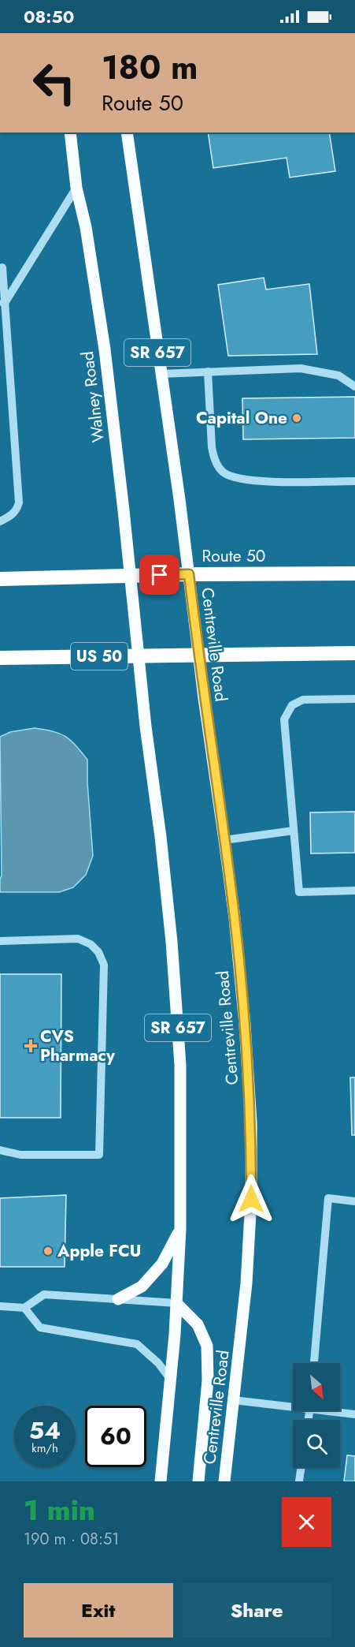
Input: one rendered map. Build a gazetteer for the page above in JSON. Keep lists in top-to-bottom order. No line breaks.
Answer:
{"streets":{"highway":["Route 50","US 50"],"main road":["SR 657","Walney Road","Centreville Road"]},"crossings":[["SR 657","Walney Road"],["SR 657","Route 50"],["SR 657","Centreville Road"],["SR 657","US 50"],["Walney Road","Route 50"],["Route 50","Centreville Road"],["Centreville Road","US 50"]],"places":{"other":["Capital One","Apple FCU"],"health":["CVS Pharmacy"]},"north":"bottom right","page":{"status":"08:50","turn":["180 m","Route 50"],"speed":"54 km/h","limit":"60","heading":["1 min","190 m · 08:51"],"buttons":["Exit","Share"]}}
